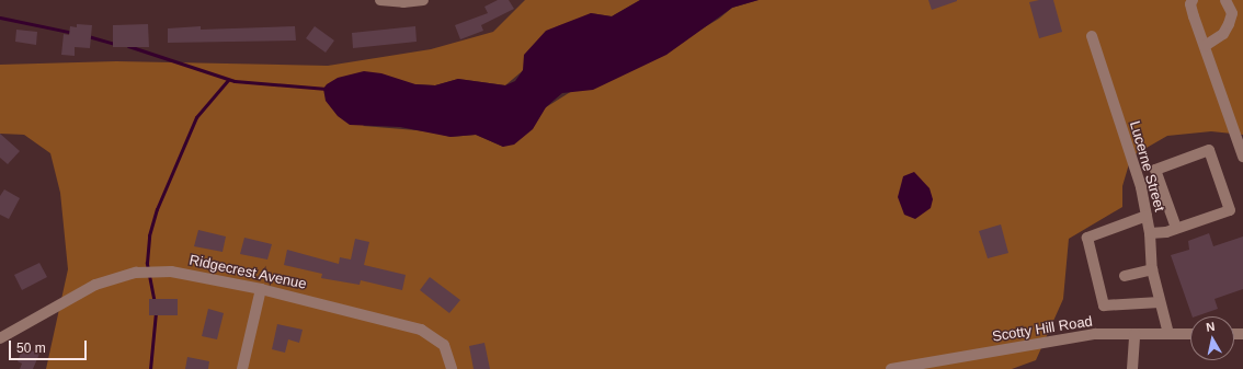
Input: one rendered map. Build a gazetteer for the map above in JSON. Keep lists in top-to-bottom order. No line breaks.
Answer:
{"streets":{"street":["Lucerne Street","Ridgecrest Avenue","Scotty Hill Road"]},"crossings":[["Lucerne Street","Scotty Hill Road"]],"scale_bar":"50 m","north":"top"}
